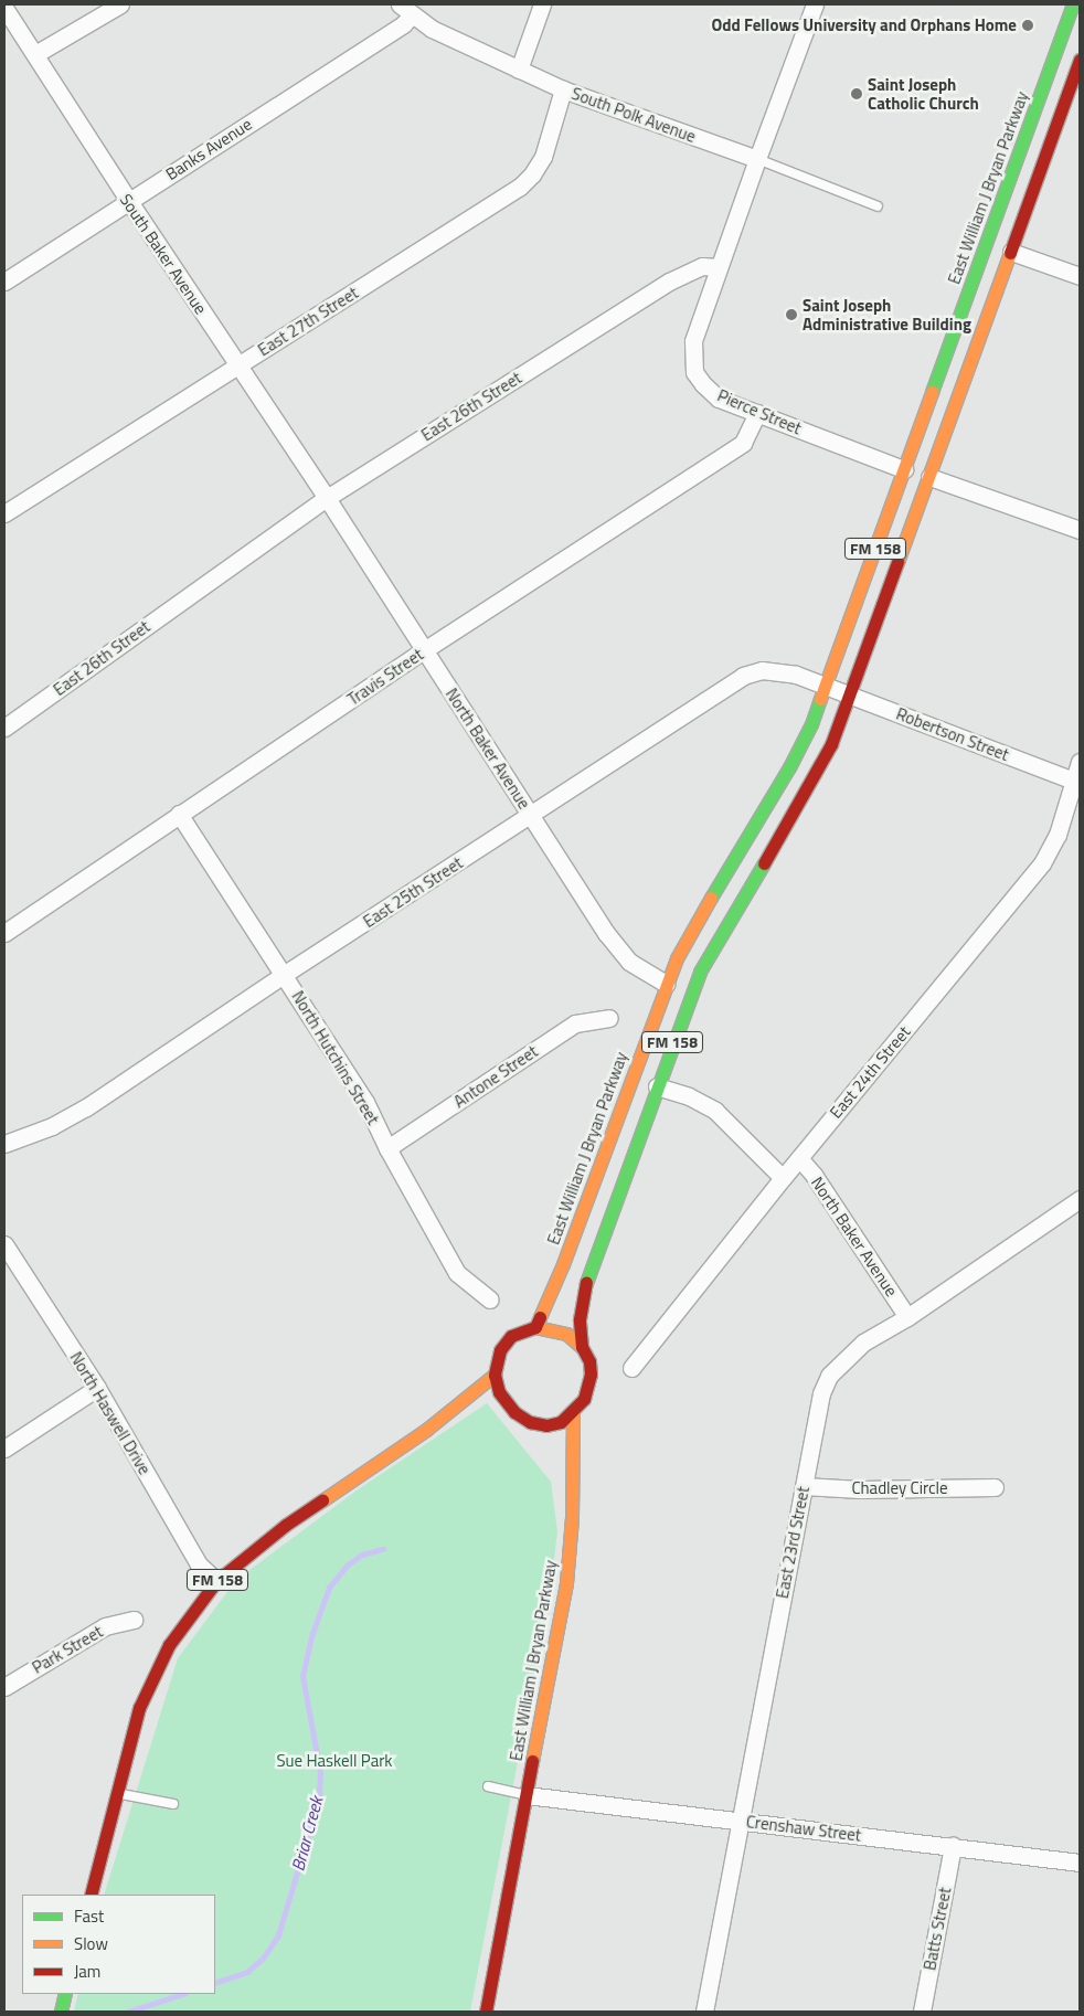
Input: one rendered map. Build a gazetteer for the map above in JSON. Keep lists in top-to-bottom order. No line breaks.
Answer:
{"streets":{"main road":["East William J Bryan Parkway","FM 158"],"street":["South Polk Avenue","Banks Avenue","South Baker Avenue","East 27th Street","East 26th Street","Pierce Street","Travis Street","Robertson Street","North Baker Avenue","East 25th Street","North Hutchins Street","East 24th Street","Antone Street","North Haswell Drive","Chadley Circle","East 23rd Street","Park Street","Crenshaw Street","Batts Street"]},"crossings":[["South Polk Avenue","Banks Avenue"],["South Polk Avenue","East 27th Street"],["Banks Avenue","South Baker Avenue"],["East William J Bryan Parkway","Pierce Street"],["East William J Bryan Parkway","FM 158"],["East William J Bryan Parkway","Robertson Street"],["East William J Bryan Parkway","North Baker Avenue"],["East William J Bryan Parkway","East 25th Street"],["East William J Bryan Parkway","Crenshaw Street"],["South Baker Avenue","East 27th Street"],["South Baker Avenue","East 26th Street"],["South Baker Avenue","North Baker Avenue"],["East 26th Street","Pierce Street"],["East 26th Street","North Baker Avenue"],["Pierce Street","Travis Street"],["FM 158","Robertson Street"],["FM 158","North Haswell Drive"],["Travis Street","North Baker Avenue"],["Travis Street","North Hutchins Street"],["Robertson Street","East 25th Street"],["Robertson Street","East 24th Street"],["North Baker Avenue","East 25th Street"],["North Baker Avenue","East 24th Street"],["North Baker Avenue","East 23rd Street"],["East 25th Street","North Hutchins Street"],["North Hutchins Street","Antone Street"],["Chadley Circle","East 23rd Street"],["East 23rd Street","Crenshaw Street"],["Crenshaw Street","Batts Street"]],"water":["Briar Creek"],"parks":["Sue Haskell Park"],"places":["Odd Fellows University and Orphans Home","Saint Joseph Catholic Church","Saint Joseph Administrative Building"],"legend":["Fast","Slow","Jam"]}
